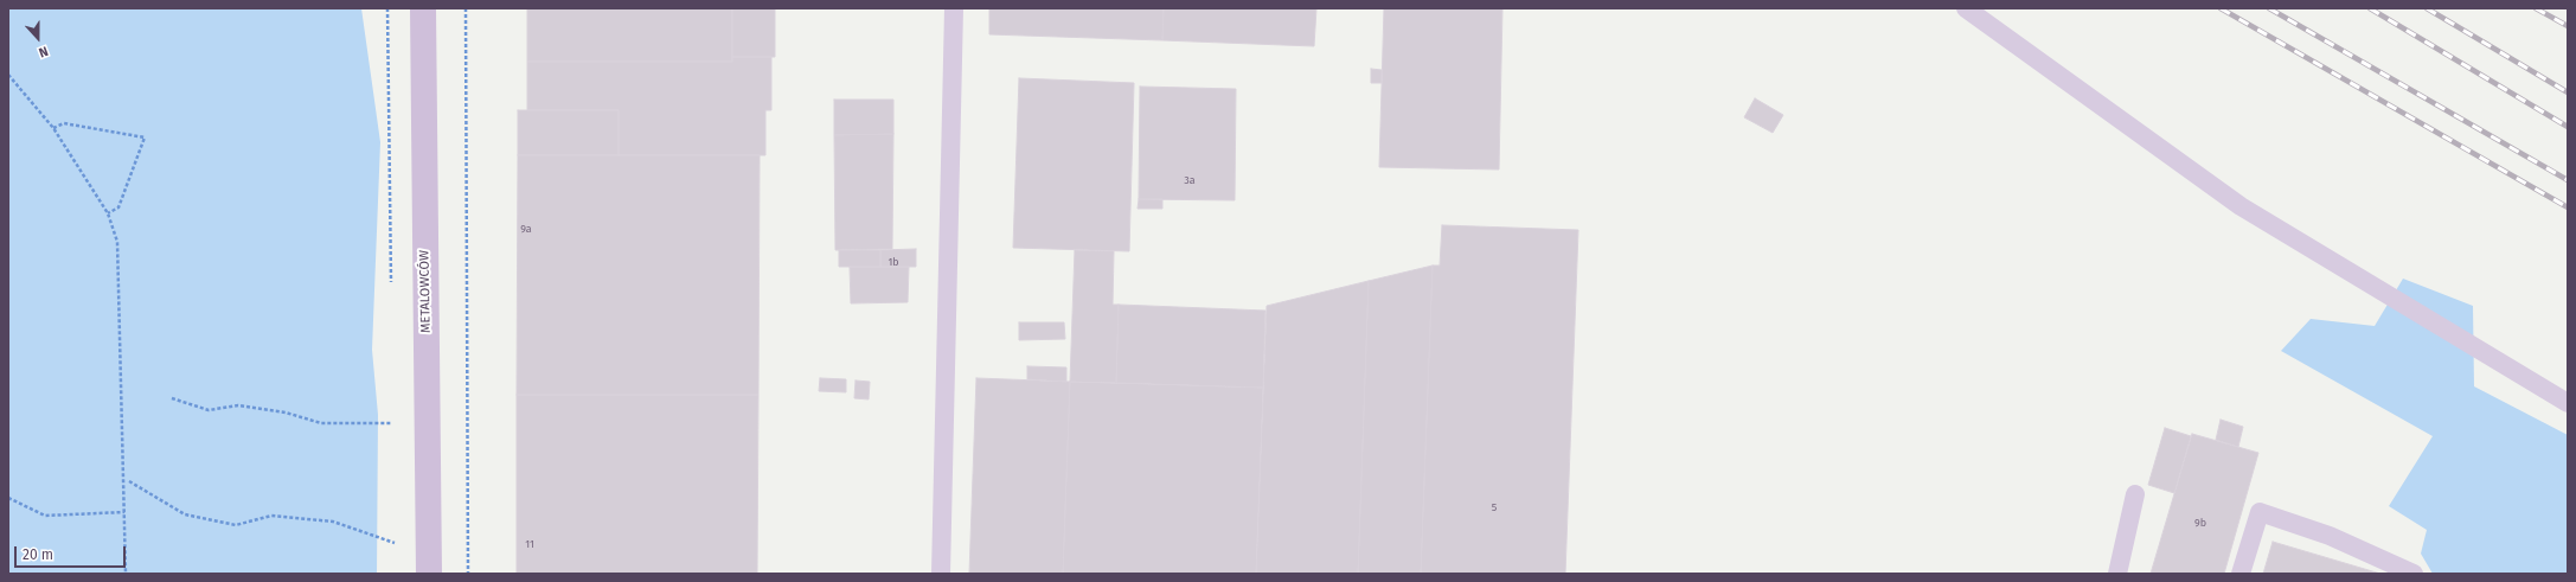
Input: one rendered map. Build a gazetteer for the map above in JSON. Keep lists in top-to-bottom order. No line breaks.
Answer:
{"streets":{"street":["METALOWCÓW"]},"house_numbers":["3a","9a","1b","5","9b","11"],"scale_bar":"20 m","north":"bottom"}
